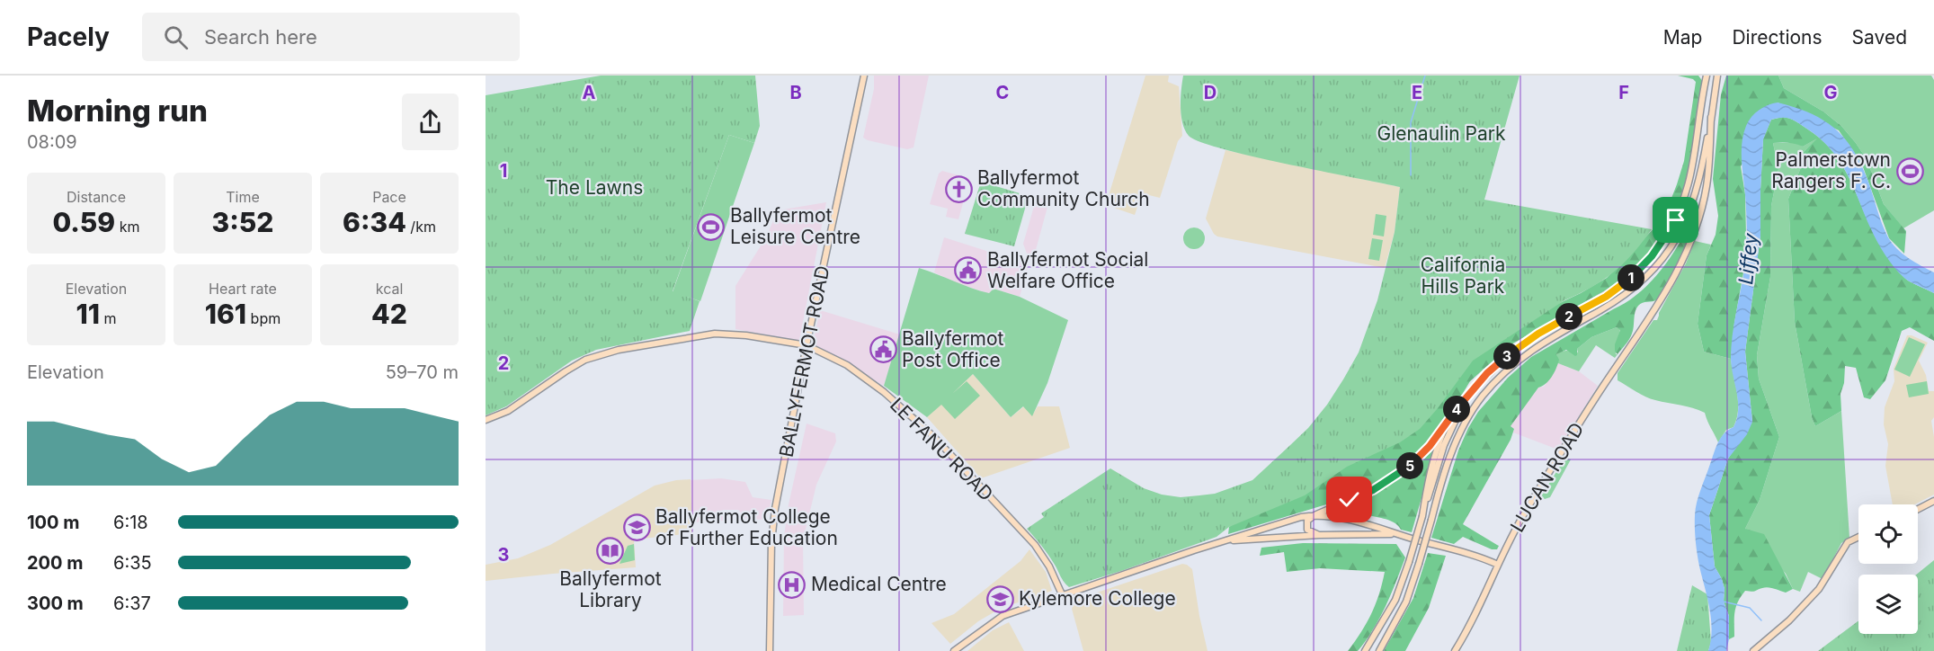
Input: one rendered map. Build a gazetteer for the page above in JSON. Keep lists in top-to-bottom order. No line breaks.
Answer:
{"streets":{"main road":["BALLYFERMOT ROAD","LE FANU ROAD","LUCAN ROAD"]},"crossings":[["BALLYFERMOT ROAD","LE FANU ROAD"]],"water":["Liffey"],"parks":["Glenaulin Park","The Lawns","California Hills Park"],"places":{"sports":["Palmerstown Rangers F. C.","Ballyfermot Leisure Centre"],"church":["Ballyfermot Community Church"],"public building":["Ballyfermot Social Welfare Office","Ballyfermot Post Office"],"school or university":["Ballyfermot College of Further Education","Kylemore College"],"library":["Ballyfermot Library"],"hospital":["Medical Centre"]},"page":{"header":"Pacely","search":"Search here","nav":["Map","Directions","Saved"],"heading":["Morning run","08:09"],"stats":[["Distance","0.59 km"],["Time","3:52"],["Pace","6:34 /km"],["Elevation","11 m"],["Heart rate","161 bpm"],["kcal","42"]],"pins":["1","2","3","4","5"],"chart":["Elevation","59–70 m"],"list":[{"name":"100 m","note":"6:18"},{"name":"200 m","note":"6:35"},{"name":"300 m","note":"6:37"}]},"grid":{"columns":["A","B","C","D","E","F","G"],"rows":["1","2","3"]}}
